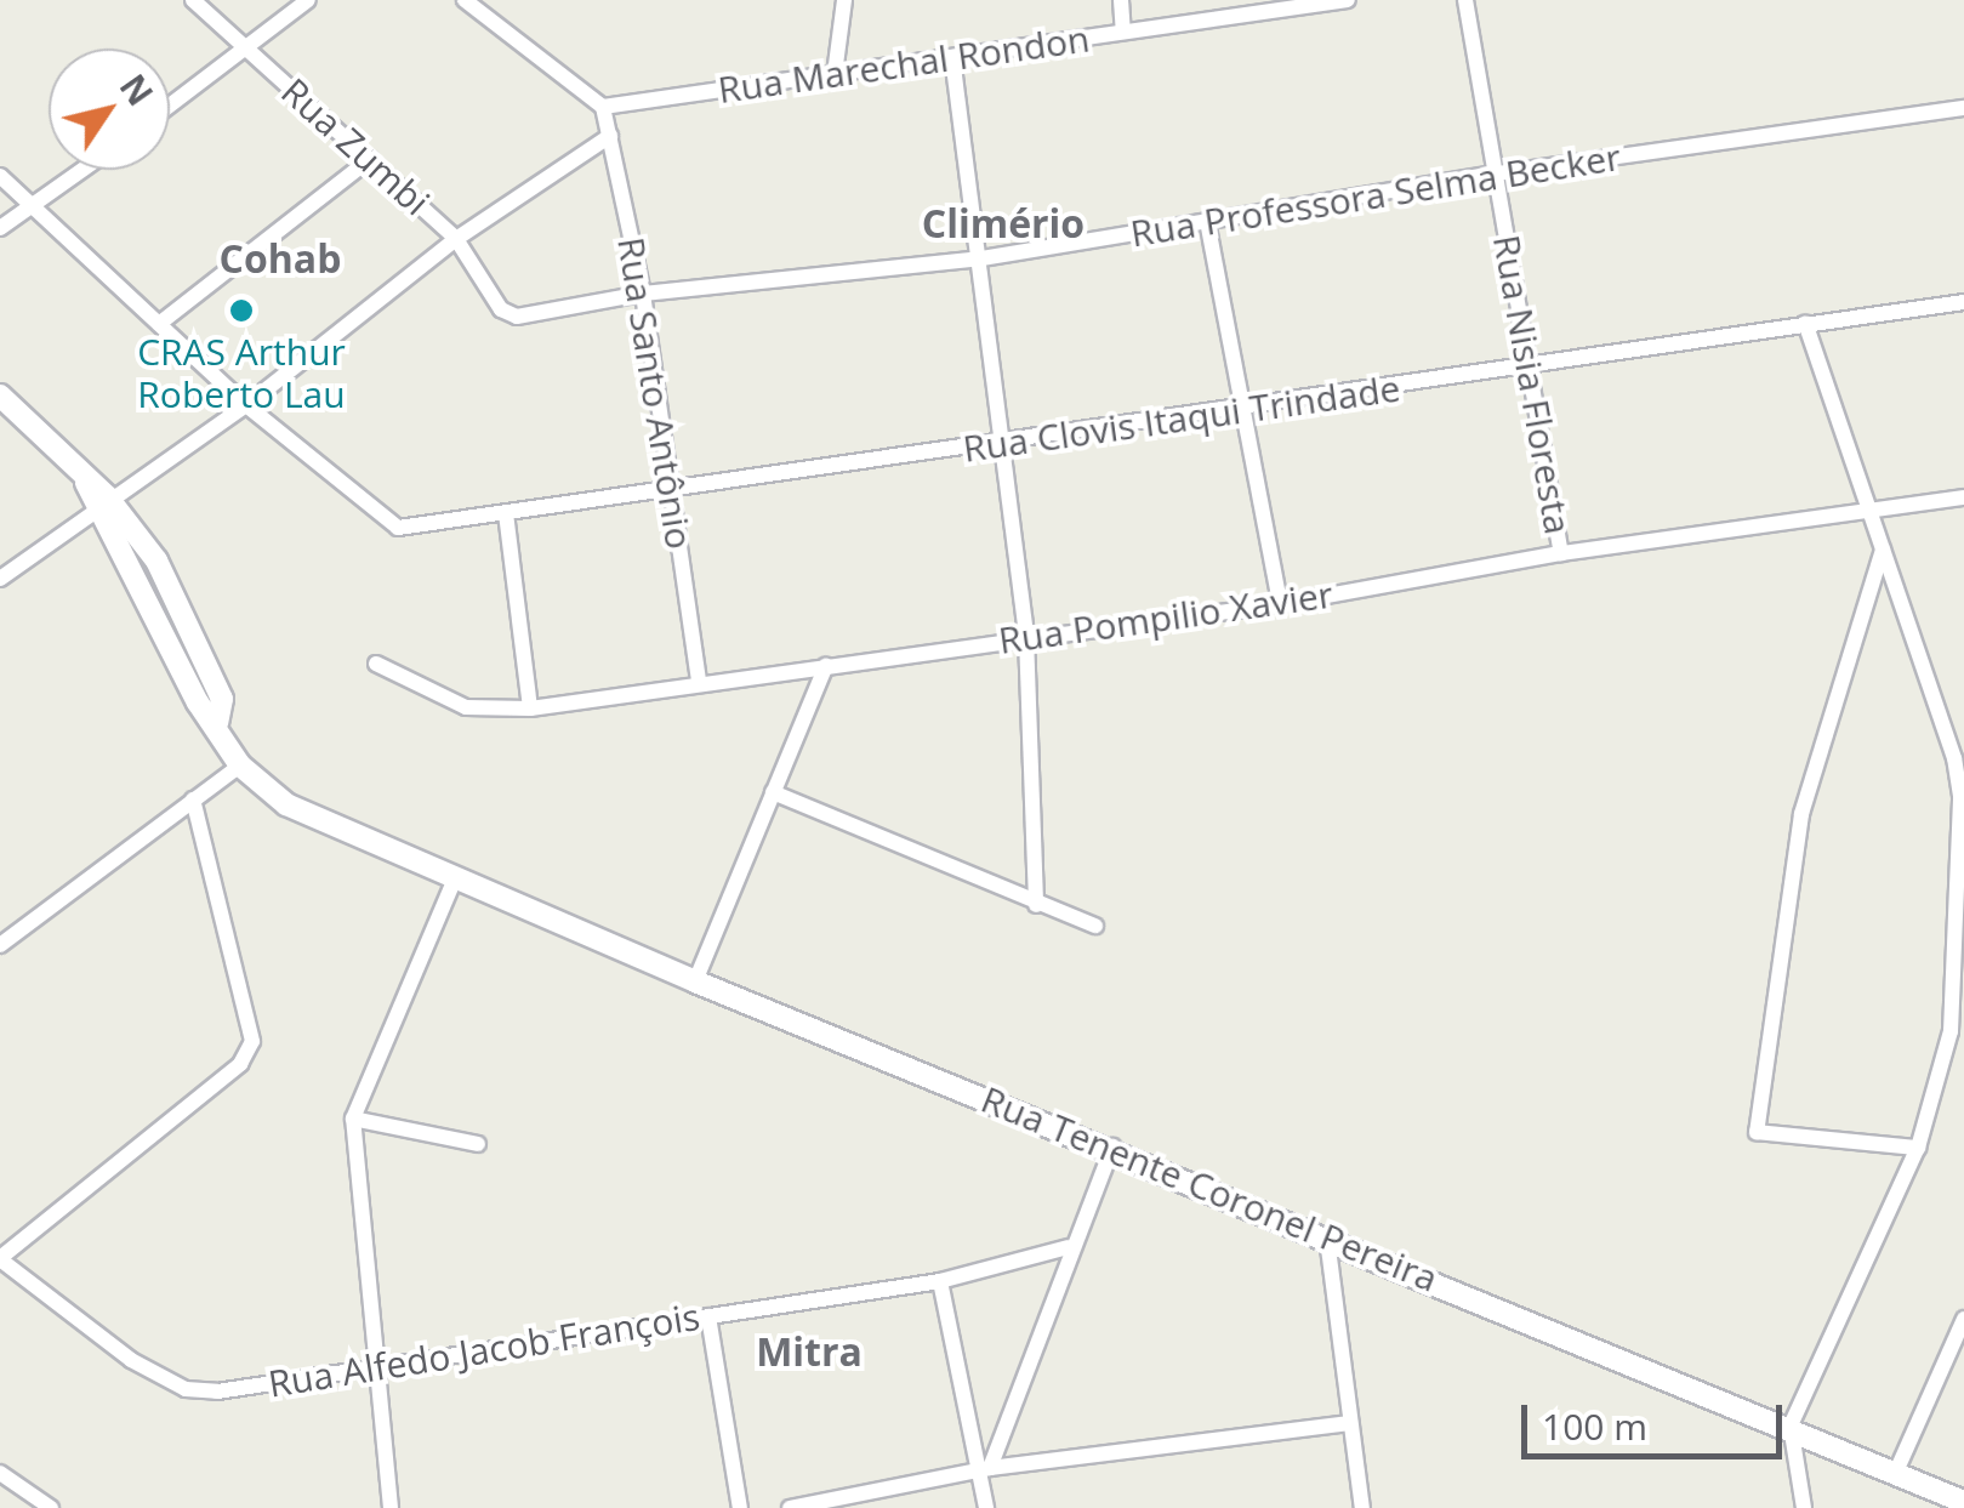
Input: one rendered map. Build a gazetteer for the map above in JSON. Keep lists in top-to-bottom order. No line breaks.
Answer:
{"streets":{"main road":["Rua Tenente Coronel Pereira"],"street":["Rua Marechal Rondon","Rua Zumbi","Rua Professora Selma Becker","Rua Nisia Floresta","Rua Santo Antônio","Rua Clovis Itaqui Trindade","Rua Pompilio Xavier","Rua Alfedo Jacob François"]},"crossings":[["Rua Marechal Rondon","Rua Santo Antônio"],["Rua Zumbi","Rua Professora Selma Becker"],["Rua Professora Selma Becker","Rua Nisia Floresta"],["Rua Professora Selma Becker","Rua Santo Antônio"],["Rua Nisia Floresta","Rua Clovis Itaqui Trindade"],["Rua Nisia Floresta","Rua Pompilio Xavier"],["Rua Santo Antônio","Rua Clovis Itaqui Trindade"],["Rua Santo Antônio","Rua Pompilio Xavier"]],"districts":["Climério","Cohab","Mitra"],"places":["CRAS Arthur Roberto Lau"],"scale_bar":"100 m","north":"top right"}
